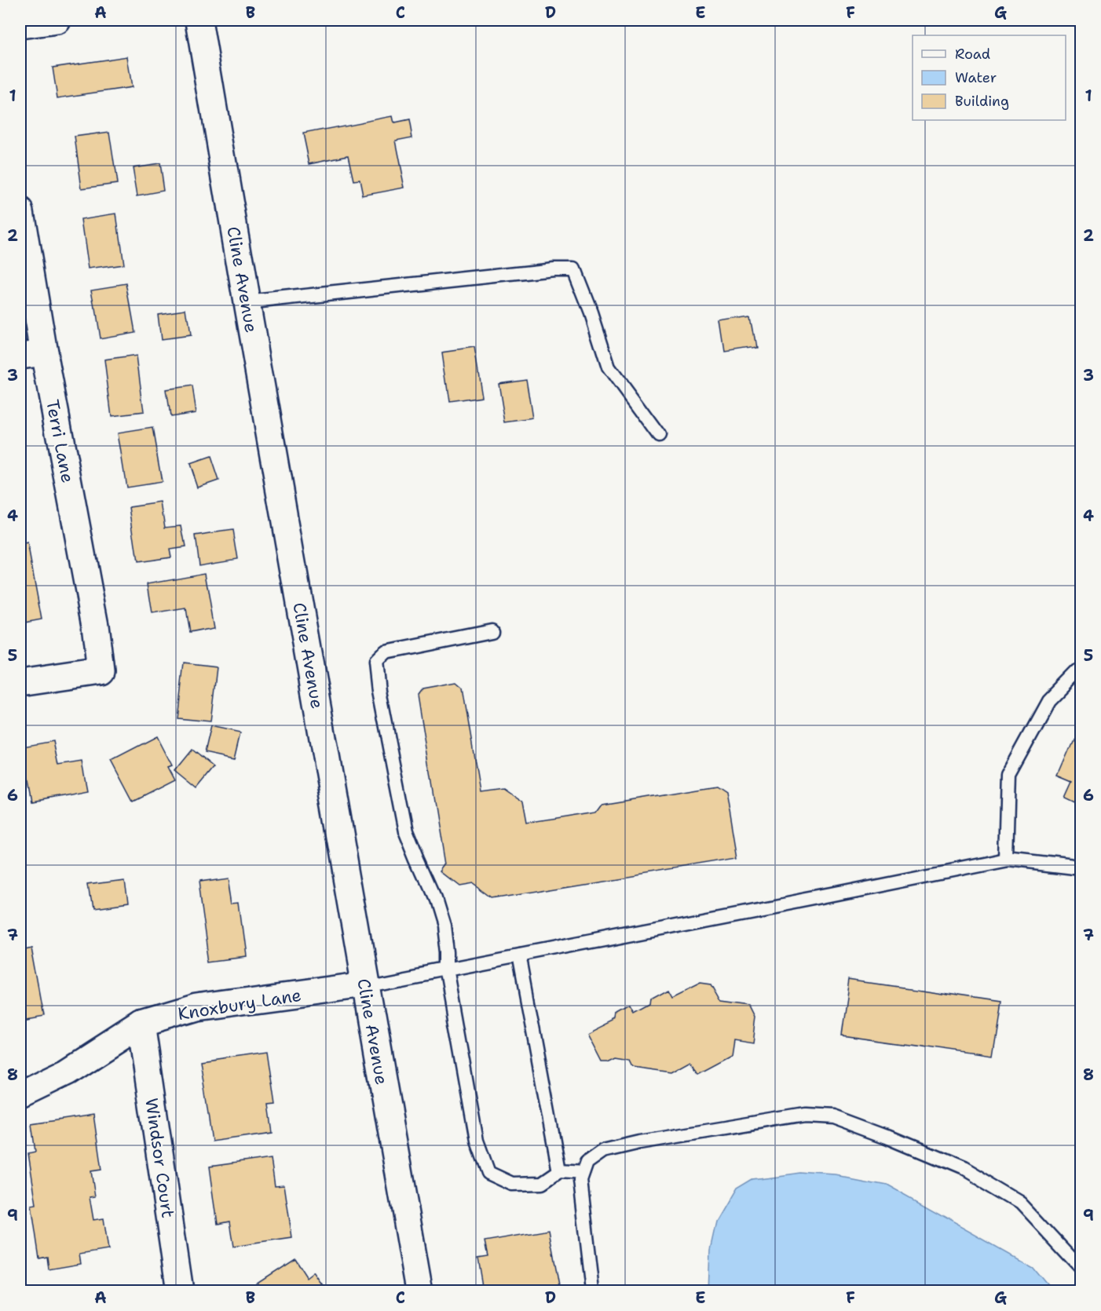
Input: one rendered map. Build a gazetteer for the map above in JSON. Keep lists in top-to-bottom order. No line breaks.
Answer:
{"streets":{"street":["Cline Avenue","Terri Lane","Knoxbury Lane","Windsor Court"]},"crossings":[["Cline Avenue","Knoxbury Lane"],["Knoxbury Lane","Windsor Court"]],"legend":["Road","Water","Building"],"grid":{"columns":["A","B","C","D","E","F","G"],"rows":["1","2","3","4","5","6","7","8","9"]}}
